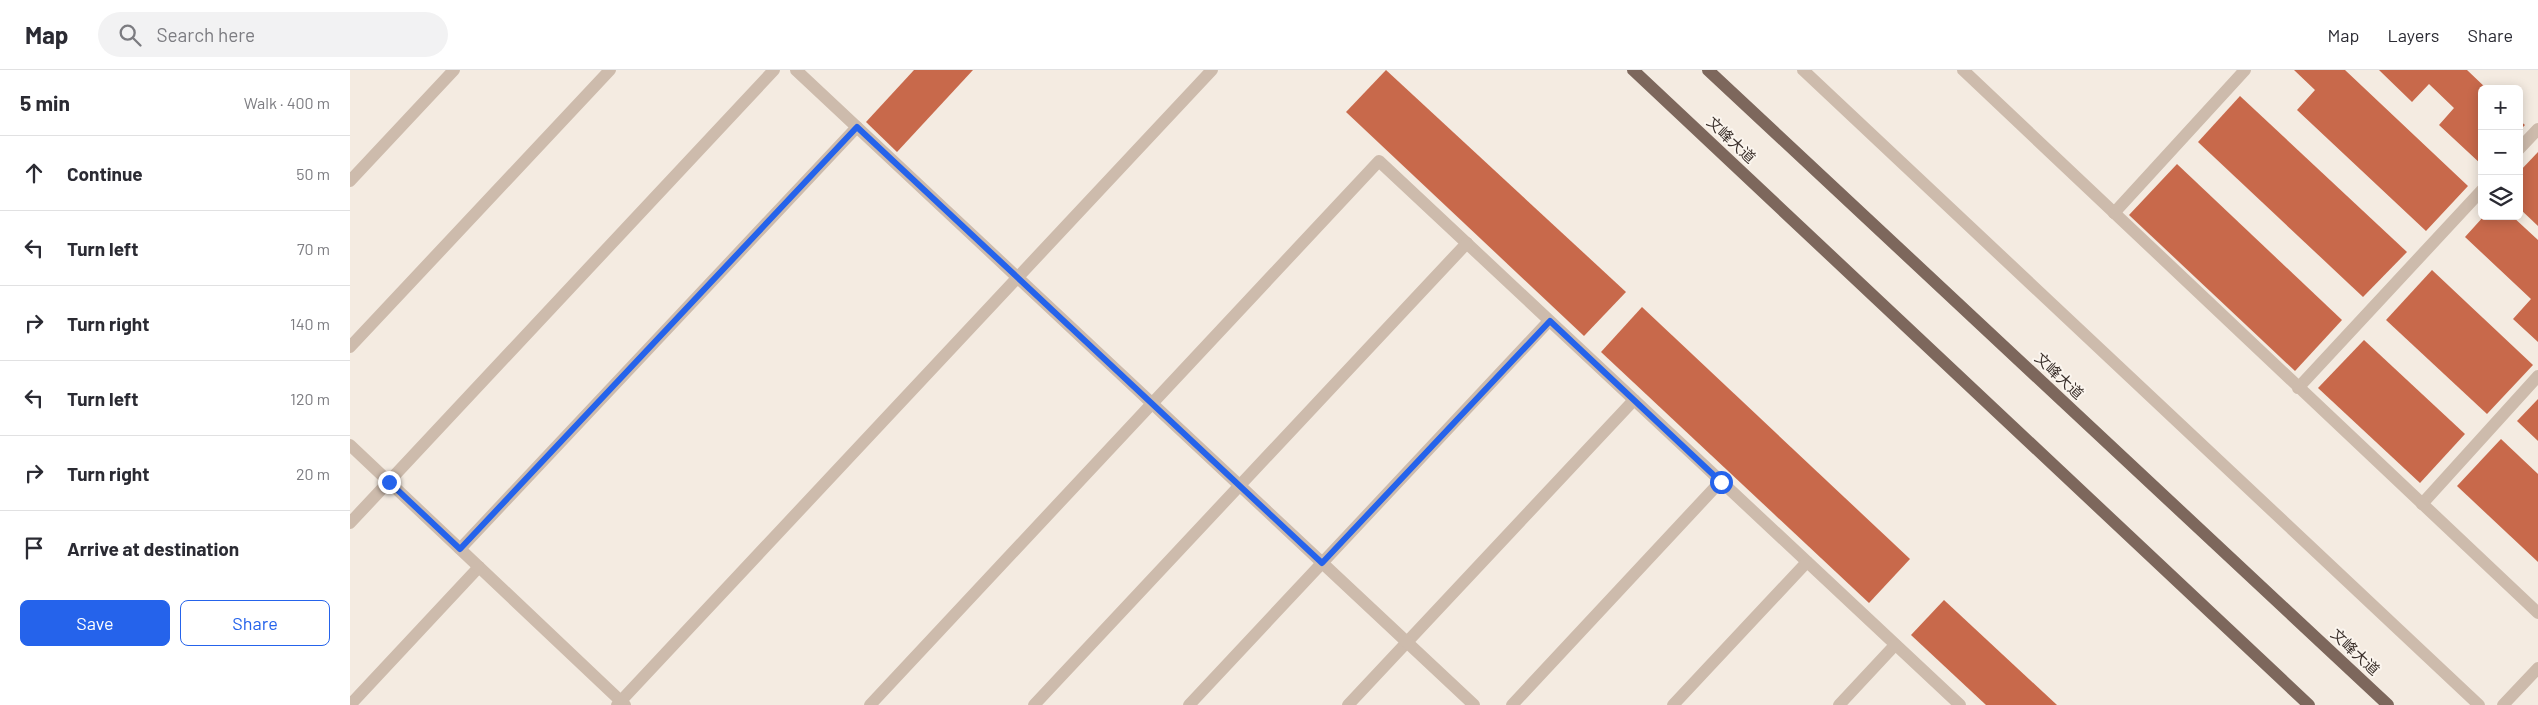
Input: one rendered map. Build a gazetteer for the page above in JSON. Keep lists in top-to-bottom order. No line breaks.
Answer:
{"streets":{"main road":["文峰大道"]},"page":{"header":"Map","search":"Search here","nav":["Map","Layers","Share"],"heading":["5 min","Walk · 400 m"],"map_buttons":["+","−"],"list":[["Continue","50 m"],["Turn left","70 m"],["Turn right","140 m"],["Turn left","120 m"],["Turn right","20 m"],"Arrive at destination"],"buttons":["Save","Share"]}}
